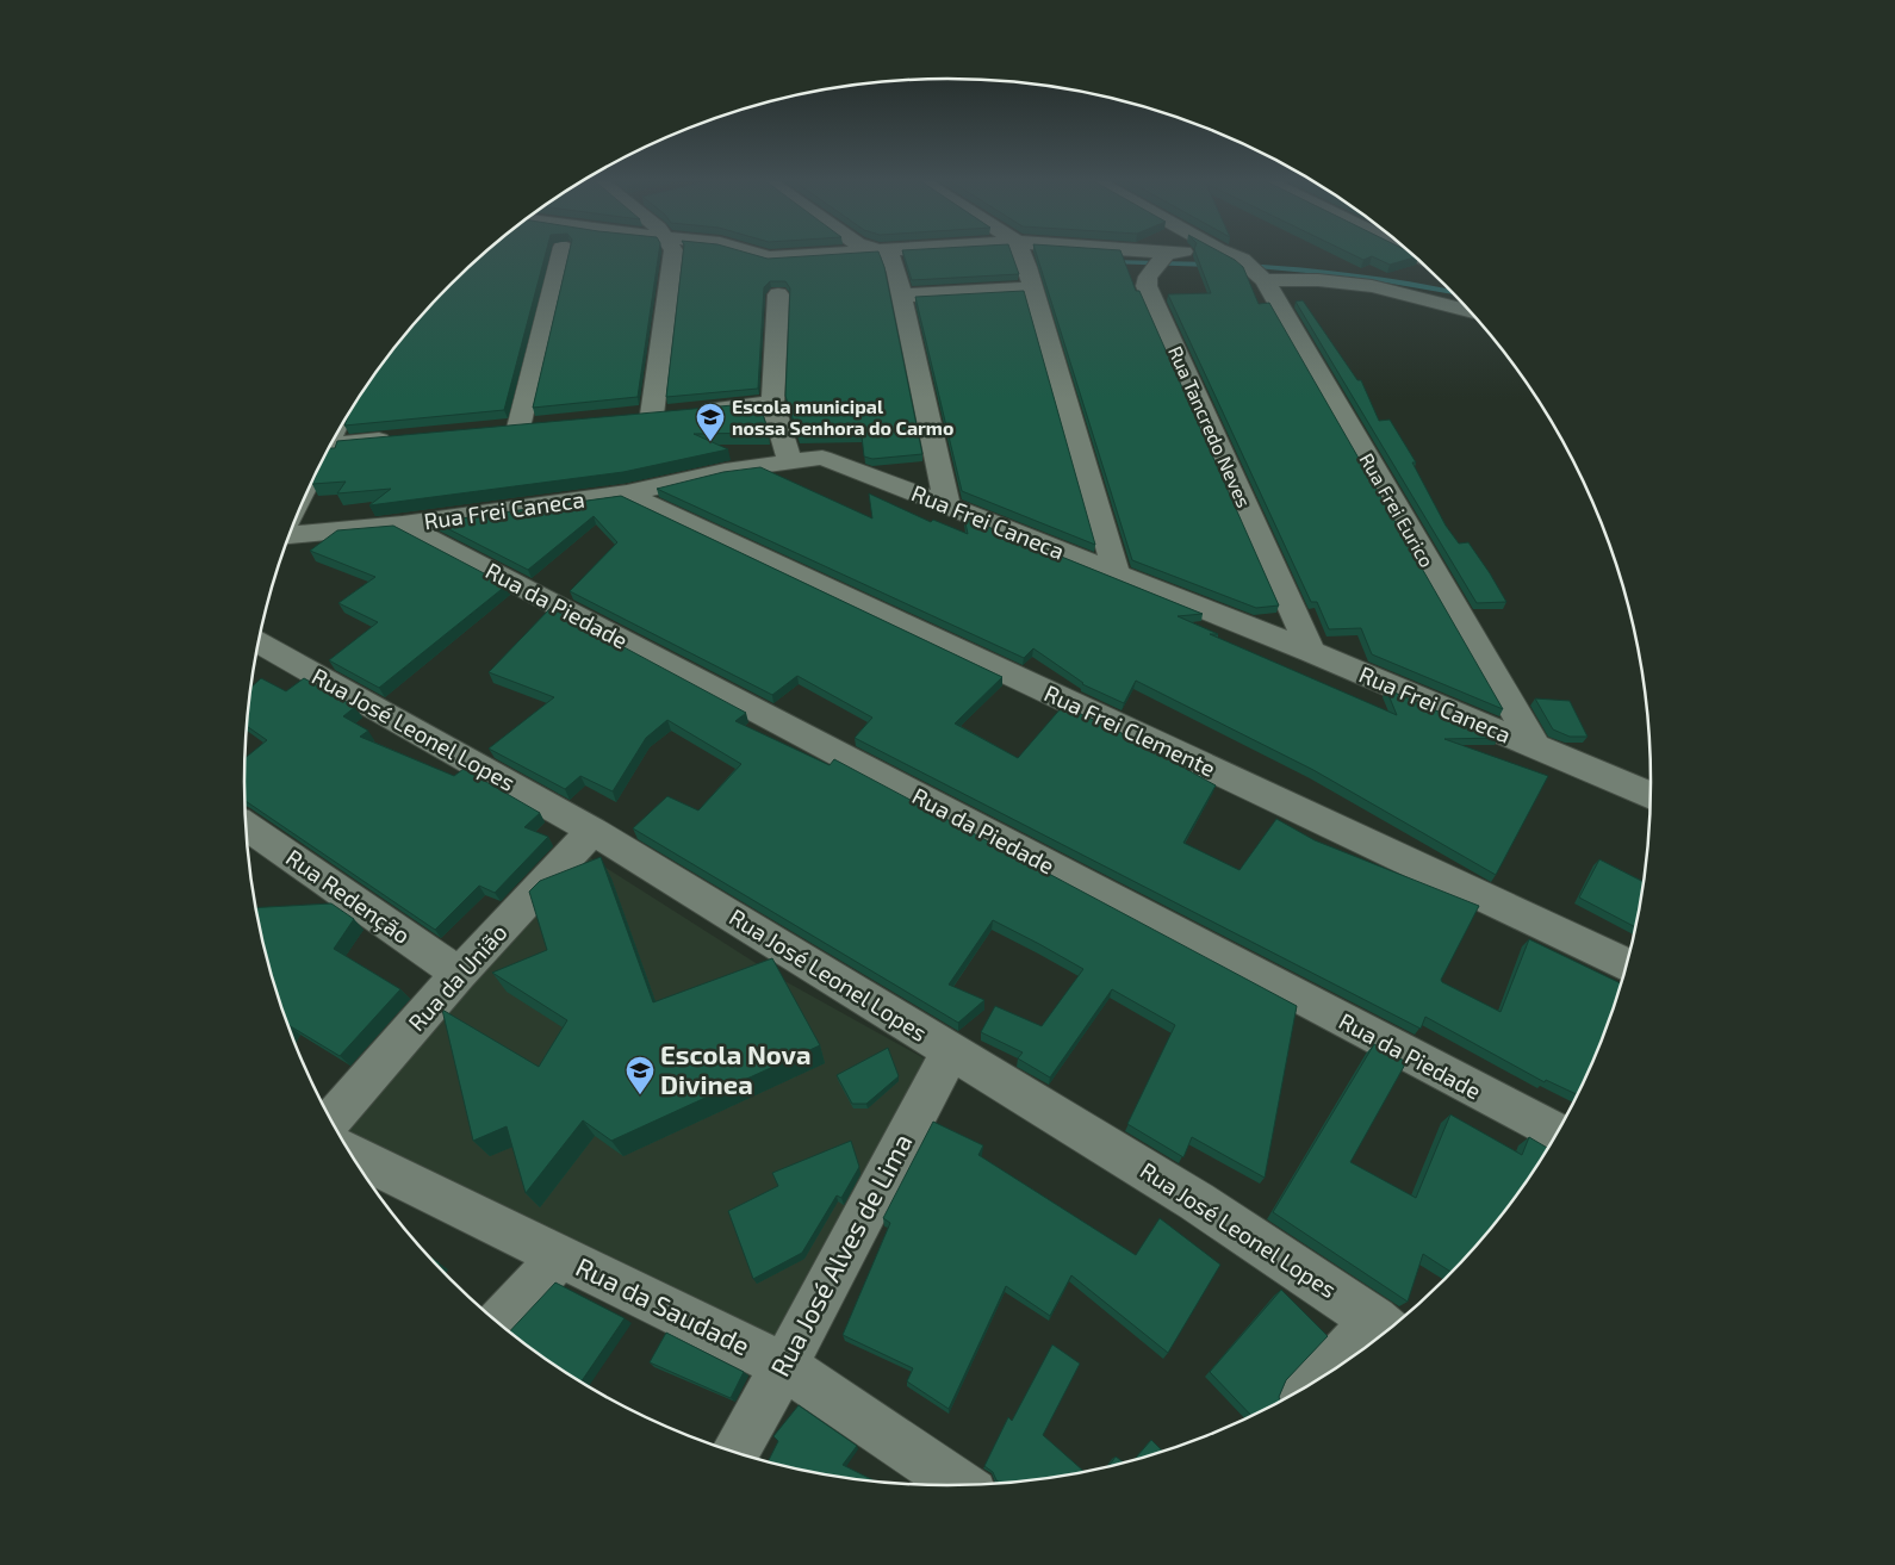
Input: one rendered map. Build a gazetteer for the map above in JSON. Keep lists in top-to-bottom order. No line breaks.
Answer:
{"streets":{"street":["Rua Tancredo Neves","Rua Frei Caneca","Rua Frei Eurico","Rua da Piedade","Rua José Leonel Lopes","Rua Frei Clemente","Rua Redenção","Rua da União","Rua José Alves de Lima","Rua da Saudade"]},"crossings":[["Rua Tancredo Neves","Rua Frei Caneca"],["Rua Frei Caneca","Rua Frei Eurico"],["Rua Frei Caneca","Rua da Piedade"],["Rua Frei Caneca","Rua Frei Clemente"],["Rua José Leonel Lopes","Rua da União"],["Rua José Leonel Lopes","Rua José Alves de Lima"],["Rua Redenção","Rua da União"],["Rua José Alves de Lima","Rua da Saudade"]],"places":{"school or university":["Escola municipal nossa Senhora do Carmo","Escola Nova Divinea"]}}
